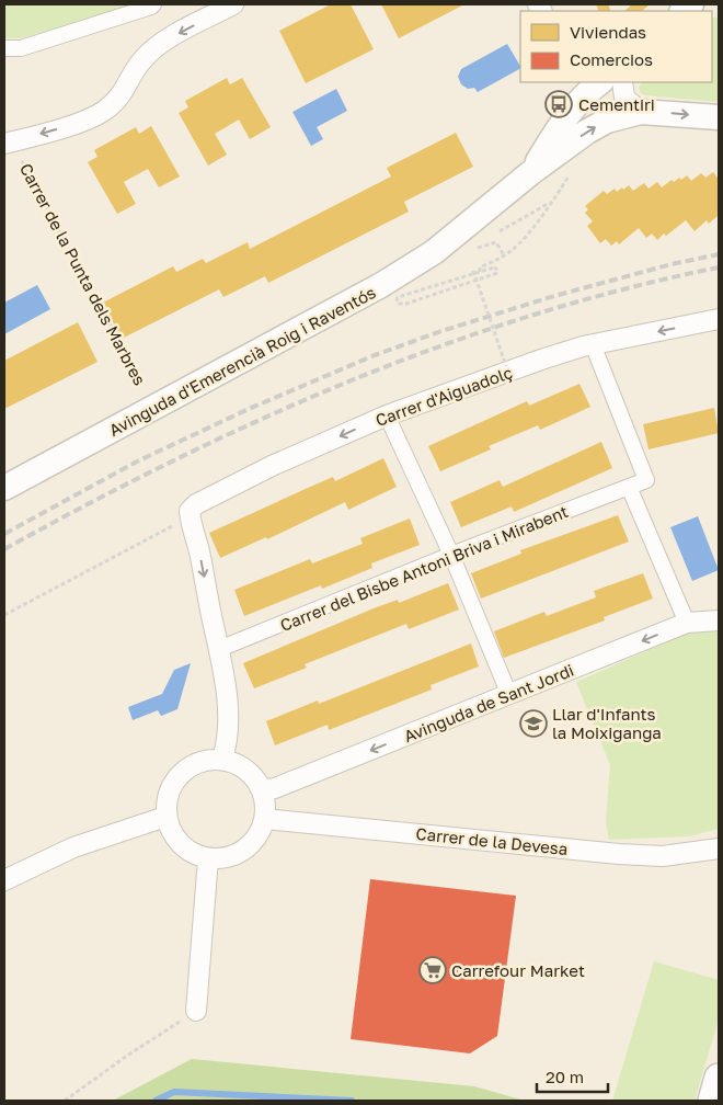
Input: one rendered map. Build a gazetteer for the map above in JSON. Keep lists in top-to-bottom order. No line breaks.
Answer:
{"streets":{"street":["Avinguda d'Emerencià Roig i Raventós","Carrer d'Aiguadolç","Carrer del Bisbe Antoni Briva i Mirabent","Avinguda de Sant Jordi","Carrer de la Devesa"],"path":["Carrer de la Punta dels Marbres"]},"crossings":[["Carrer de la Punta dels Marbres","Avinguda d'Emerencià Roig i Raventós"],["Avinguda de Sant Jordi","Carrer de la Devesa"]],"one_way":["Carrer d'Aiguadolç","Avinguda de Sant Jordi"],"places":{"bus stop":["Cementiri"],"school or university":["Llar d'Infants la Moixiganga"],"supermarket":["Carrefour Market"]},"legend":["Viviendas","Comercios"],"scale_bar":"20 m"}
